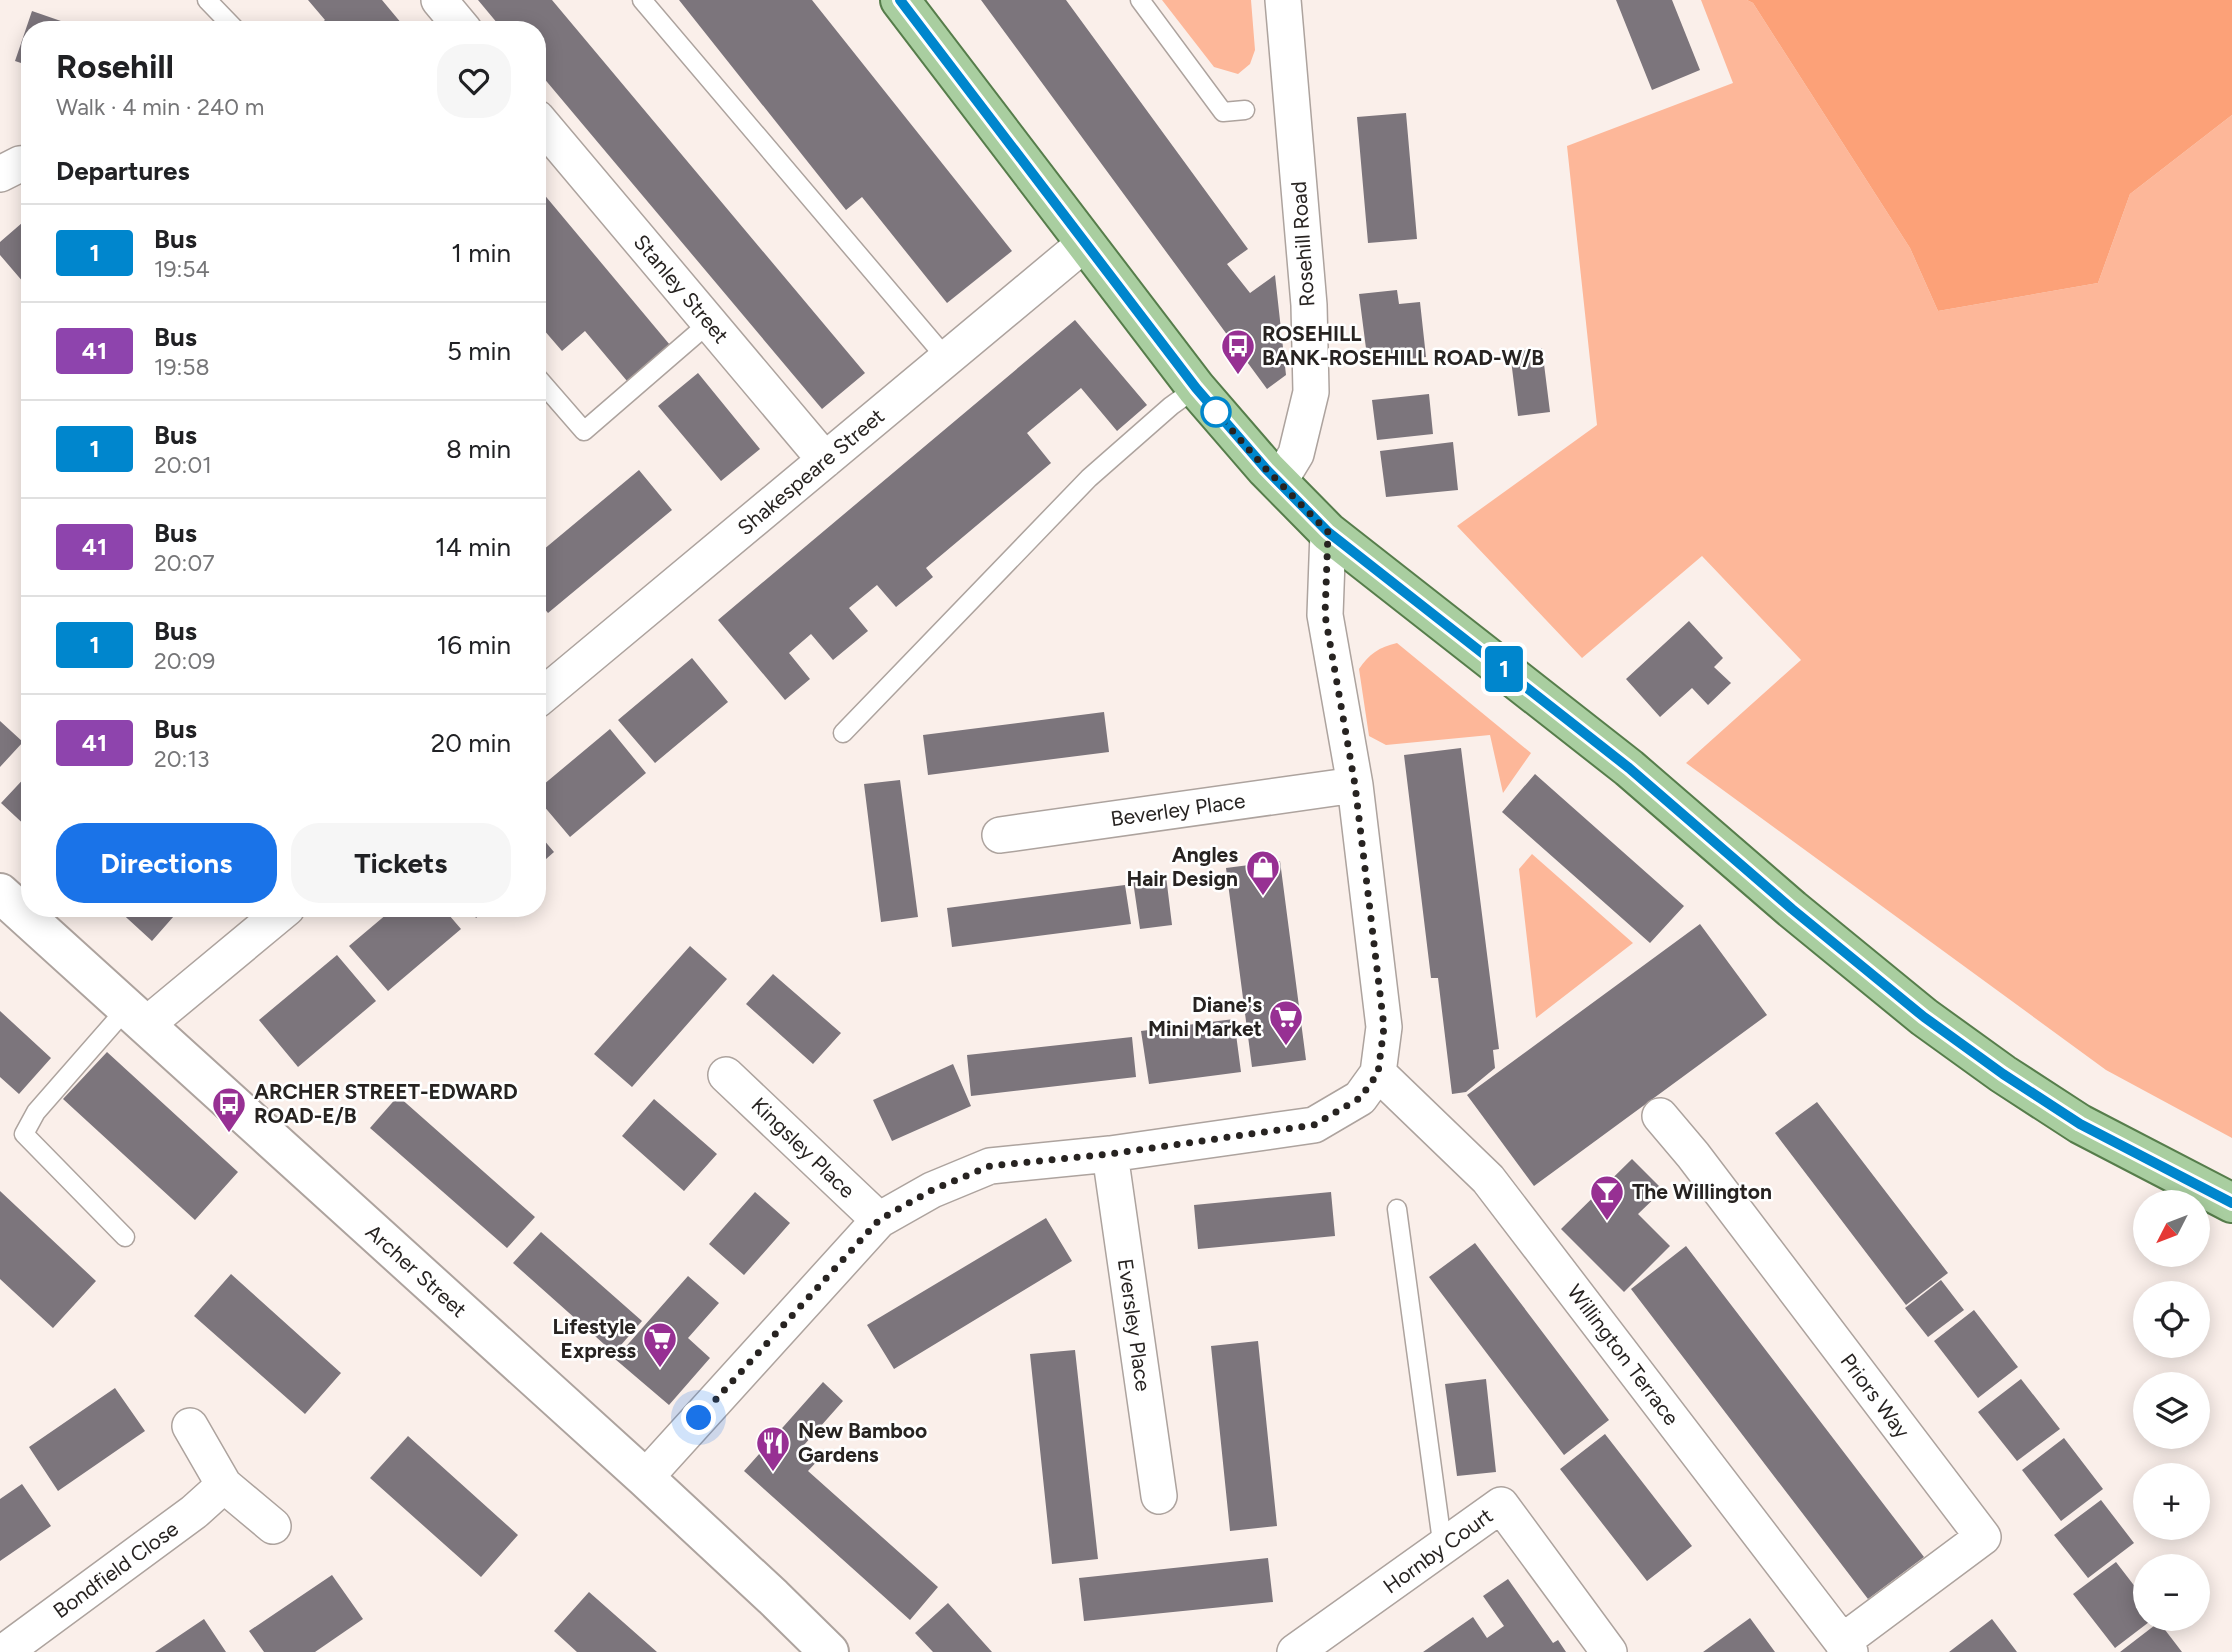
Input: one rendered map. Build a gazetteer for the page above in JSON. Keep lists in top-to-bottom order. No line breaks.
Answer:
{"streets":{"main road":["Archer Street"],"street":["Rosehill Road","Stanley Street","Shakespeare Street","Beverley Place","Kingsley Place","Eversley Place","Willington Terrace","Priors Way","Hornby Court","Bondfield Close"]},"crossings":[["Stanley Street","Shakespeare Street"],["Willington Terrace","Priors Way"]],"places":{"bus stop":["ROSEHILL BANK-ROSEHILL ROAD-W/B","ARCHER STREET-EDWARD ROAD-E/B"],"shop":["Angles Hair Design"],"supermarket":["Diane's Mini Market","Lifestyle Express"],"bar":["The Willington"],"restaurant":["New Bamboo Gardens"]},"lines":["bus line 1"],"north":"bottom left","page":{"on_map":"1","heading":[["Rosehill","Walk · 4 min · 240 m"],"Departures"],"list":[{"mark":"1","name":"Bus","note":"19:54","value":"1 min"},{"mark":"41","name":"Bus","note":"19:58","value":"5 min"},{"mark":"1","name":"Bus","note":"20:01","value":"8 min"},{"mark":"41","name":"Bus","note":"20:07","value":"14 min"},{"mark":"1","name":"Bus","note":"20:09","value":"16 min"},{"mark":"41","name":"Bus","note":"20:13","value":"20 min"}],"buttons":["Directions","Tickets"],"map_buttons":["+","−"]}}
